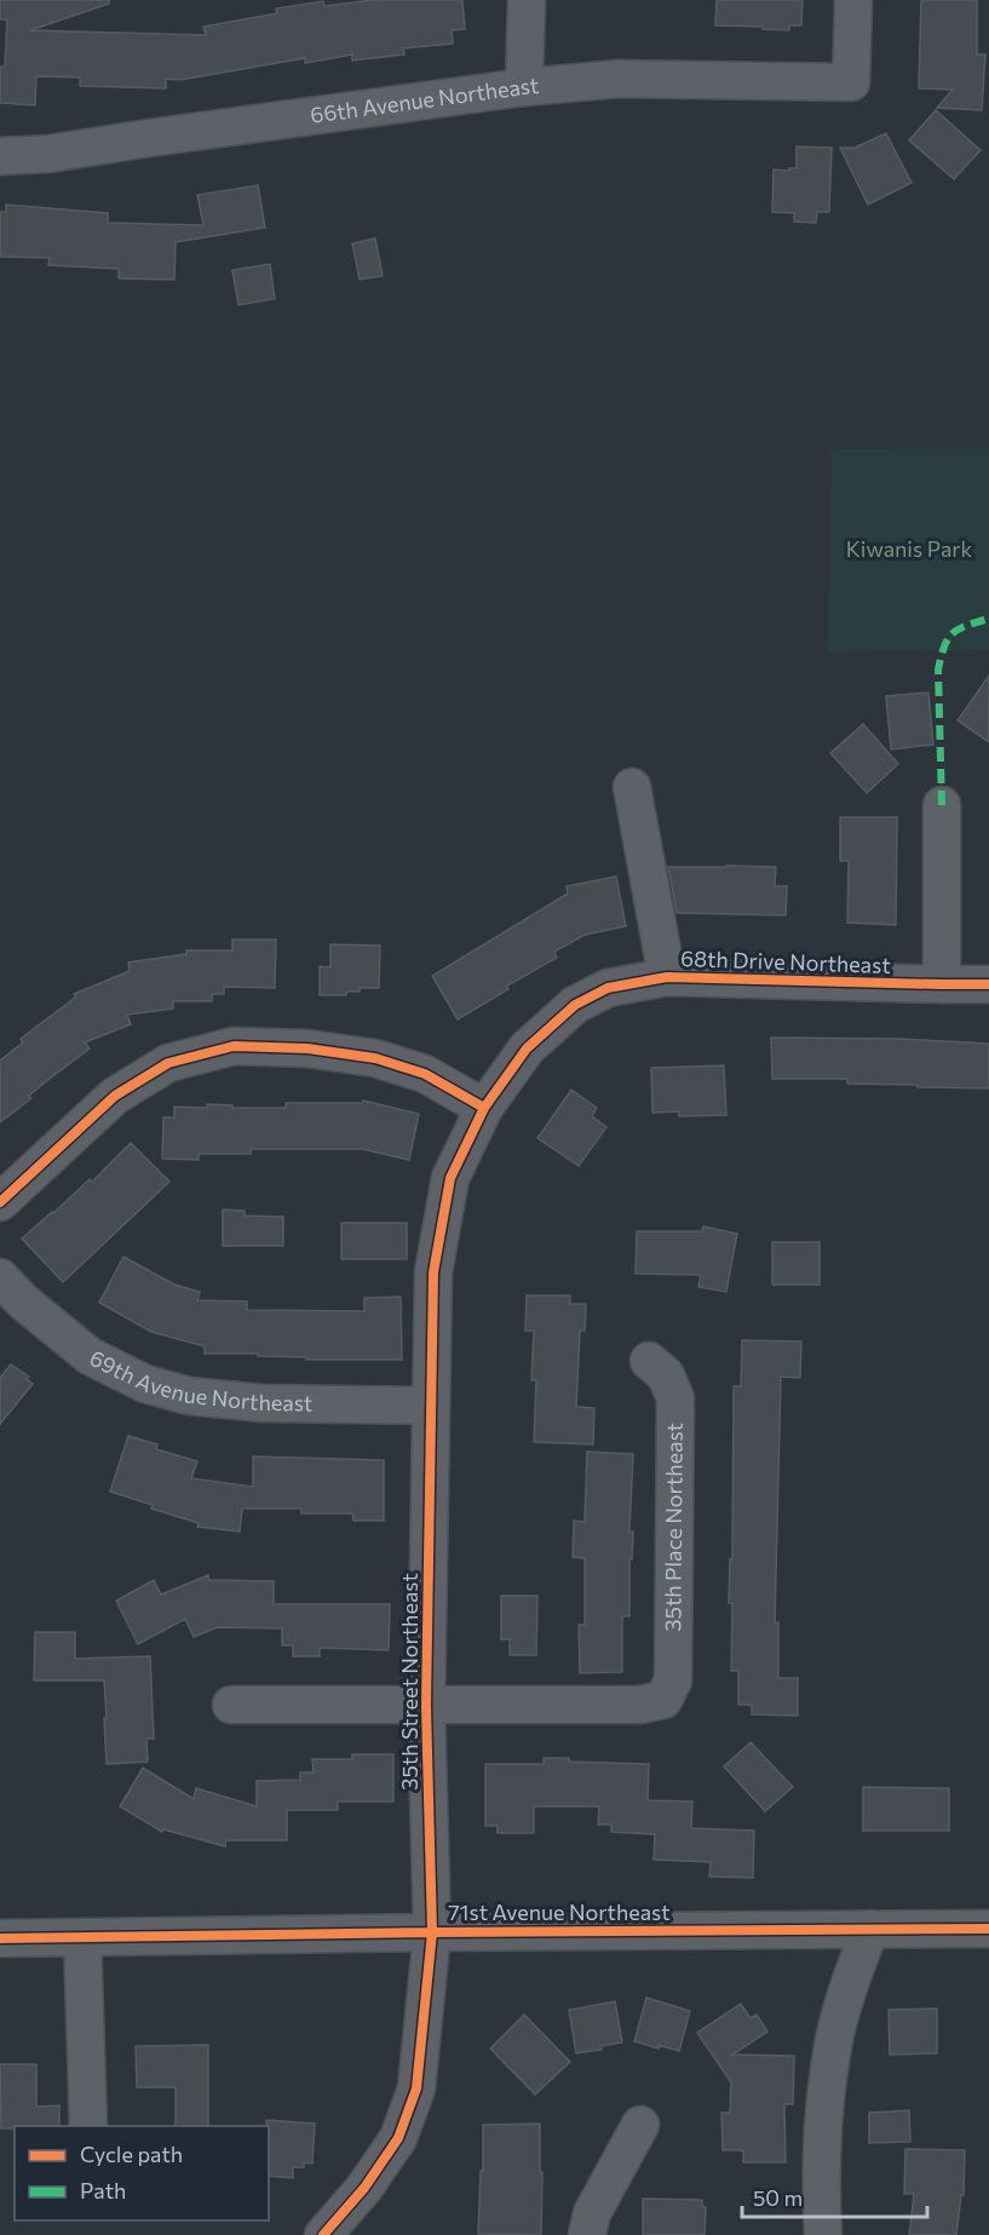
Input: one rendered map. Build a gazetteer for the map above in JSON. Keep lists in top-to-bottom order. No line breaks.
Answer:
{"streets":{"street":["66th Avenue Northeast","68th Drive Northeast","69th Avenue Northeast","35th Place Northeast","35th Street Northeast","71st Avenue Northeast"]},"crossings":[["68th Drive Northeast","35th Street Northeast"],["69th Avenue Northeast","35th Street Northeast"],["35th Place Northeast","35th Street Northeast"],["35th Street Northeast","71st Avenue Northeast"]],"parks":["Kiwanis Park"],"legend":["Cycle path","Path"],"scale_bar":"50 m"}
